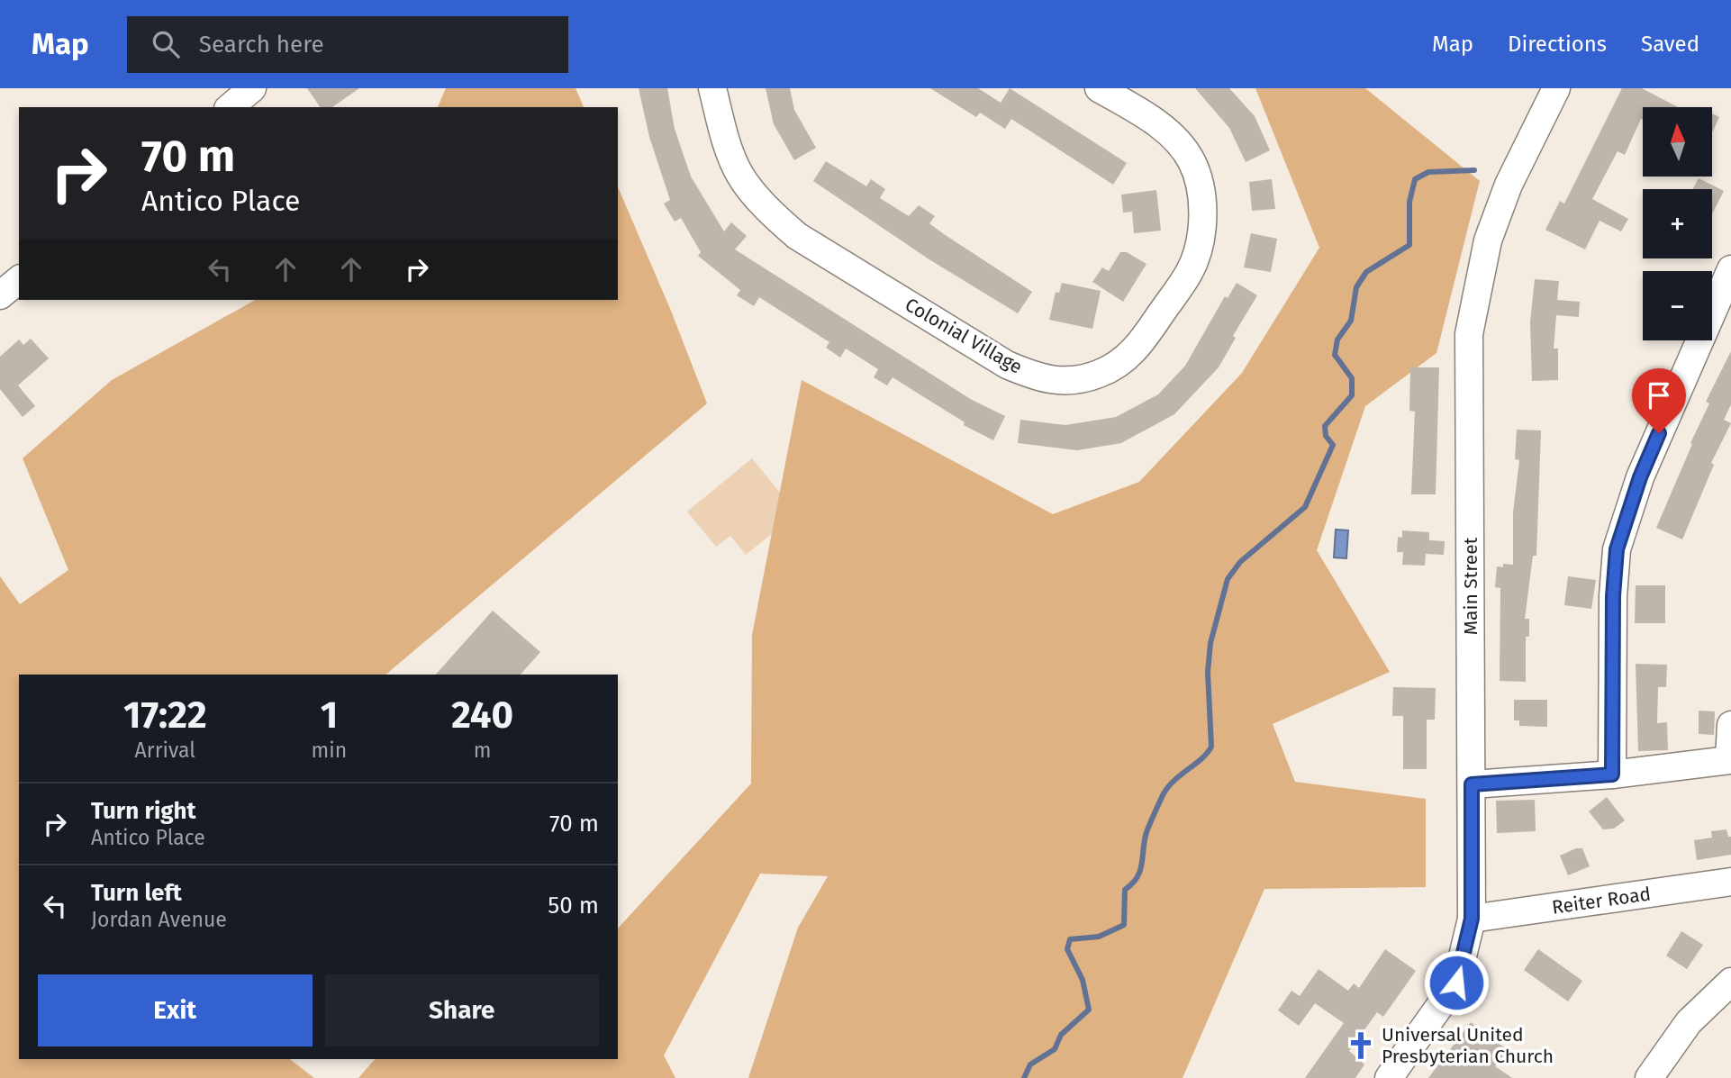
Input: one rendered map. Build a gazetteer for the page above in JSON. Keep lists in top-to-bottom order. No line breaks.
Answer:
{"streets":{"street":["Colonial Village","Main Street","Reiter Road"]},"crossings":[["Main Street","Reiter Road"]],"places":{"church":["Universal United Presbyterian Church"]},"north":"top","page":{"header":"Map","search":"Search here","nav":["Map","Directions","Saved"],"map_buttons":["+","−"],"turn":["70 m","Antico Place"],"eta":["17:22","Arrival","1","min","240","m"],"list":[{"name":"Turn right","note":"Antico Place","value":"70 m"},{"name":"Turn left","note":"Jordan Avenue","value":"50 m"}],"buttons":["Exit","Share"]}}
